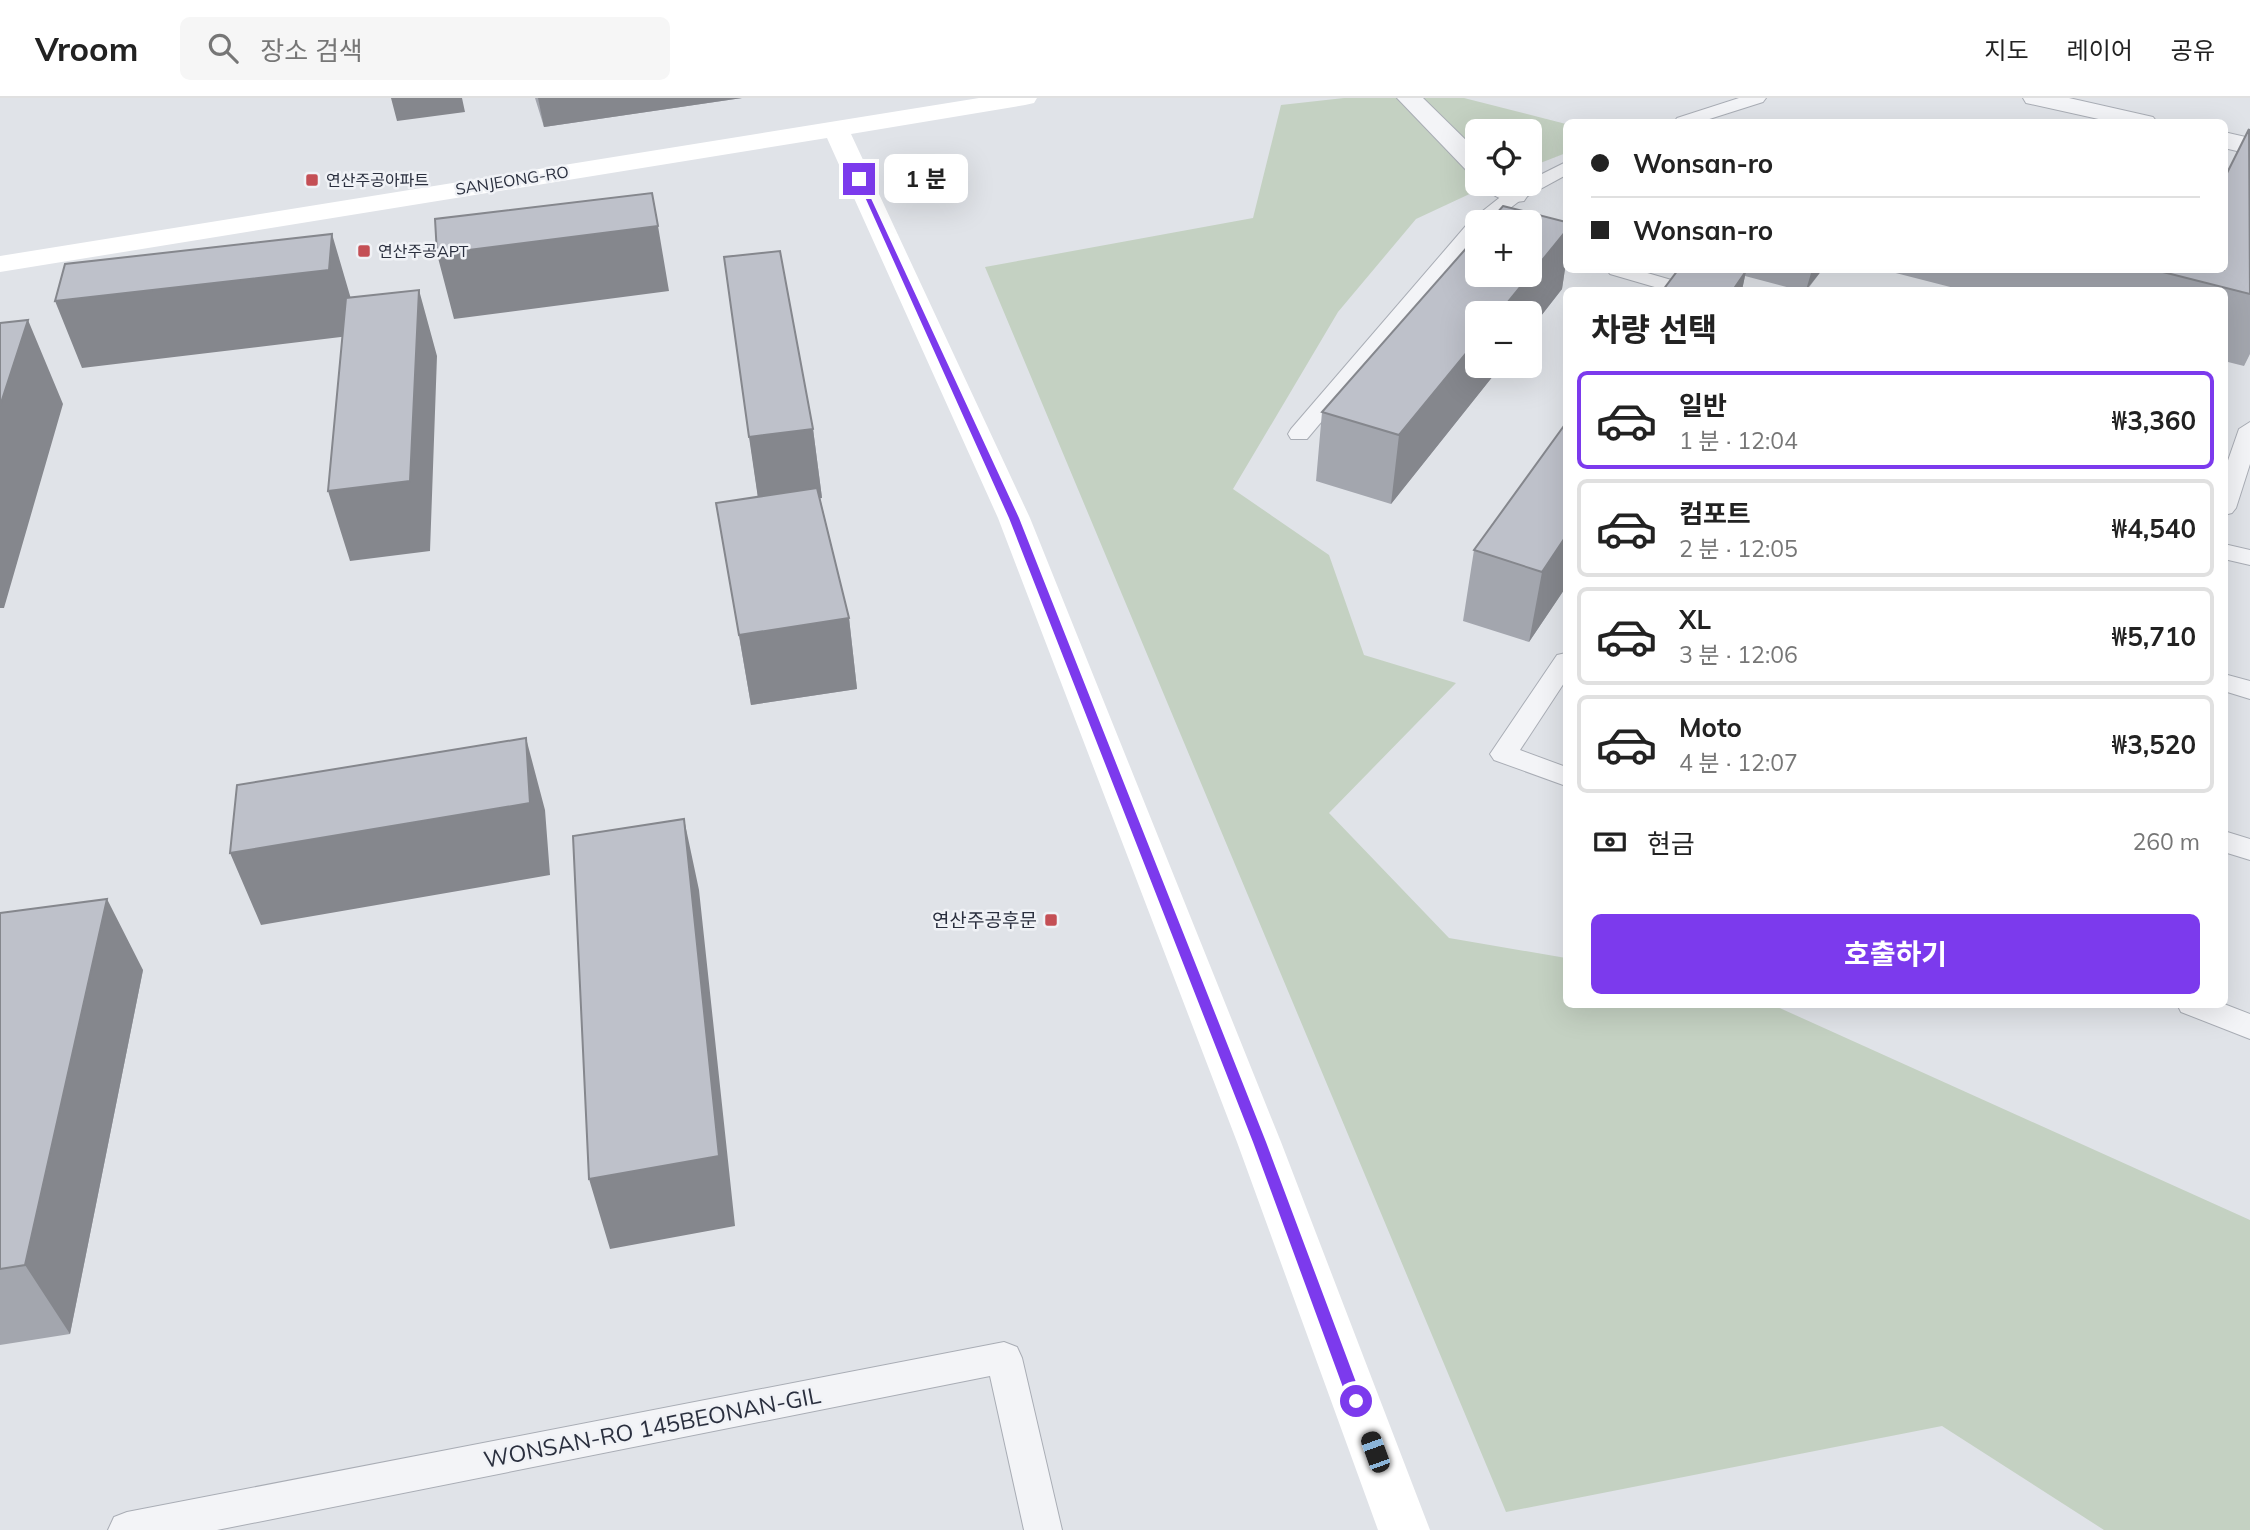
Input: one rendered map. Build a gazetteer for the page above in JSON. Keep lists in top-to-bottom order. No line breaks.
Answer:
{"streets":{"street":["SANJEONG-RO"],"lane":["WONSAN-RO 145BEONAN-GIL"]},"places":{"transit":["연산주공아파트","연산주공APT","연산주공후문"]},"page":{"header":"Vroom","search":"장소 검색","nav":["지도","레이어","공유"],"map_buttons":["+","−"],"banner":["Wonsan-ro","Wonsan-ro"],"bubble":"1 분","heading":"차량 선택","list":[{"name":"일반","note":"1 분 · 12:04","value":"₩3,360"},{"name":"컴포트","note":"2 분 · 12:05","value":"₩4,540"},{"name":"XL","note":"3 분 · 12:06","value":"₩5,710"},{"name":"Moto","note":"4 분 · 12:07","value":"₩3,520"}],"pay":["현금","260 m"],"buttons":"호출하기"}}
